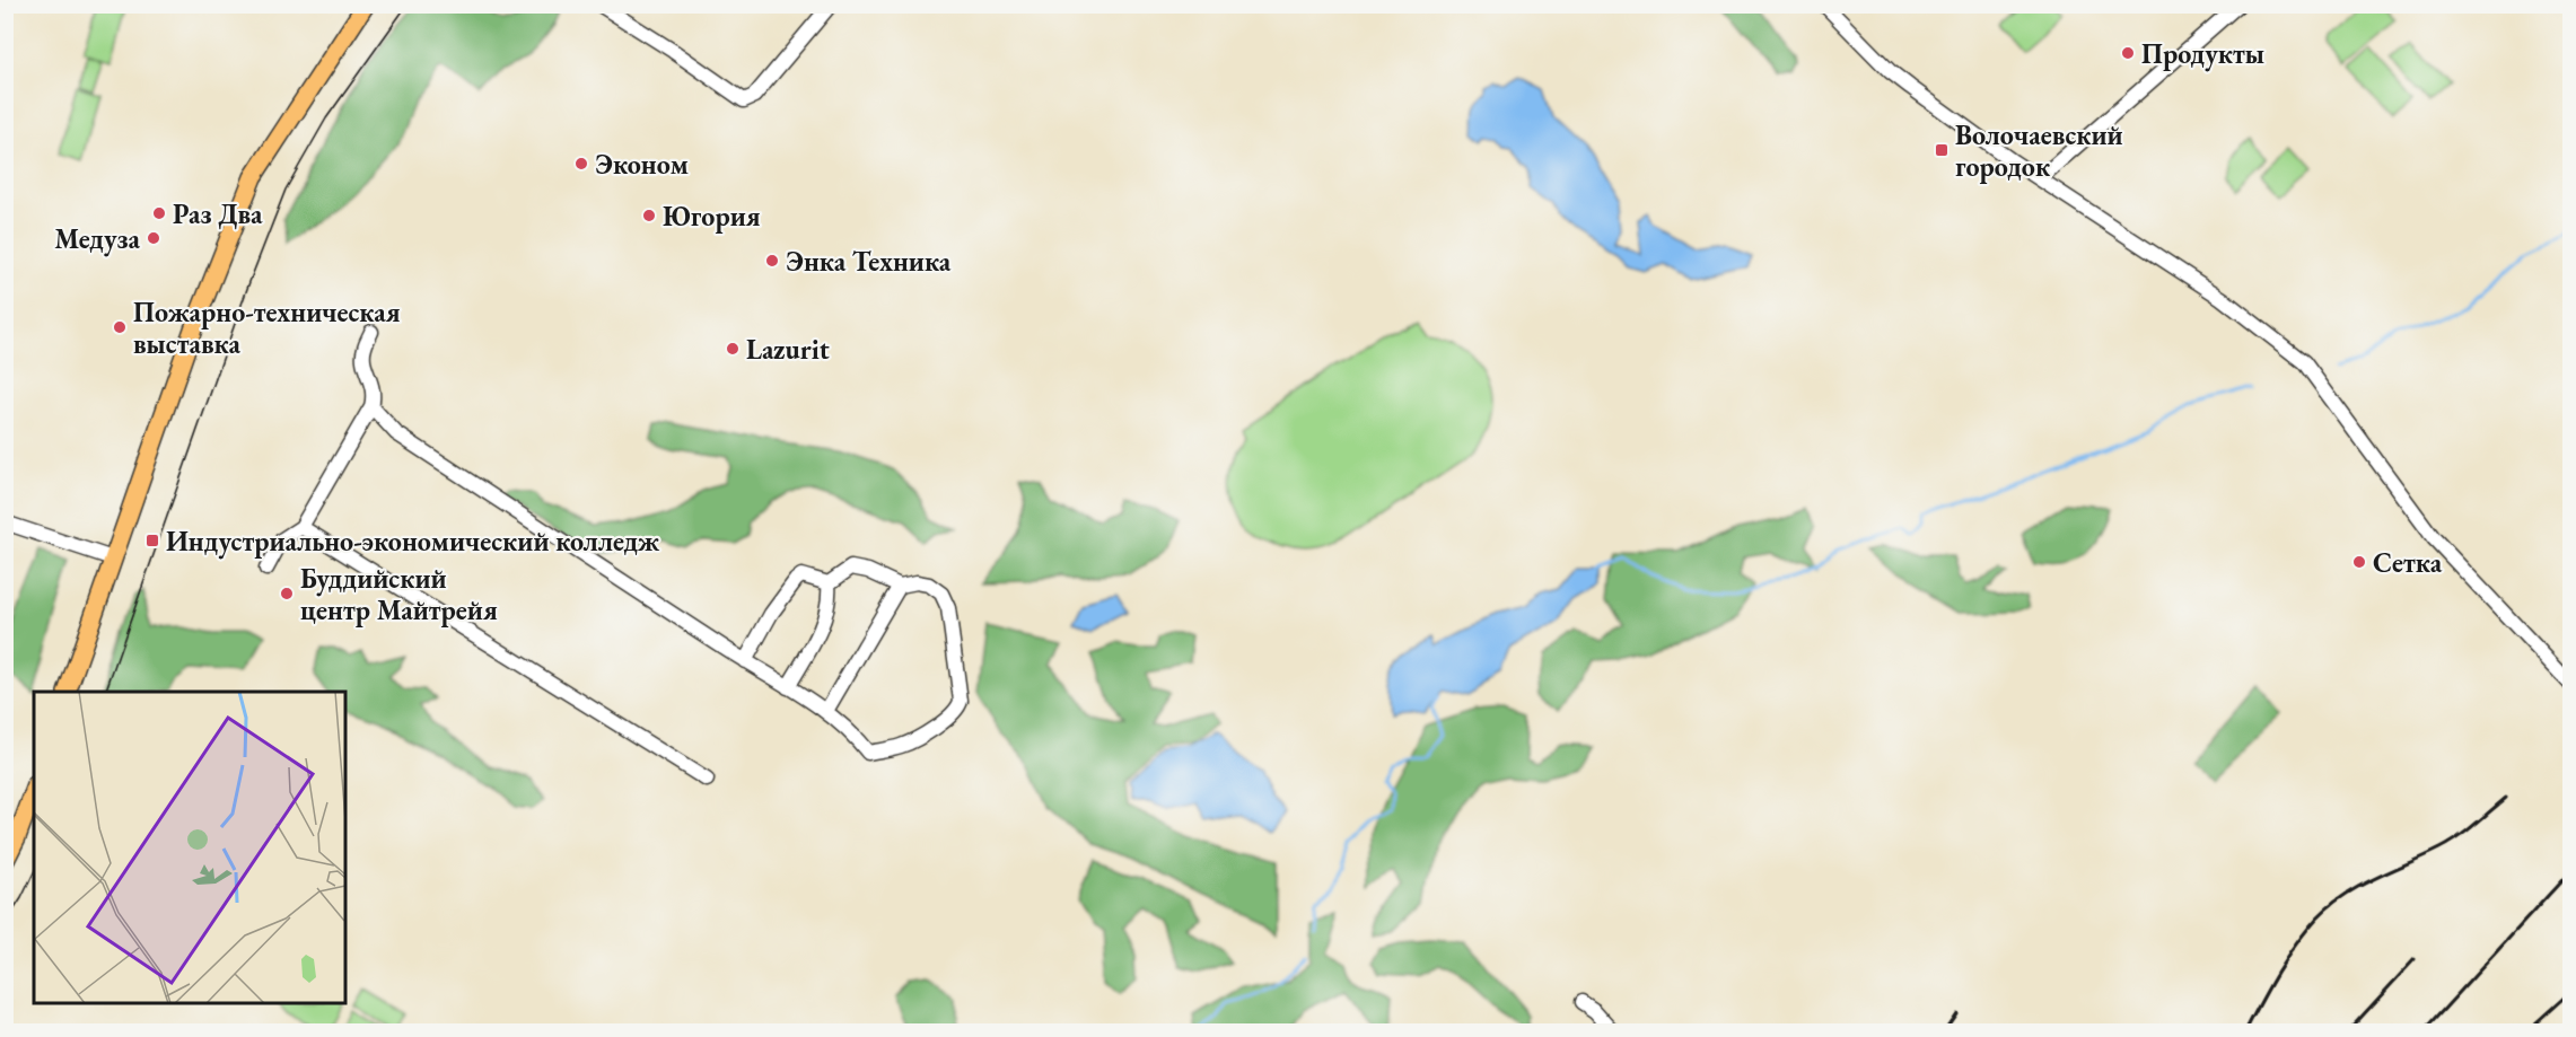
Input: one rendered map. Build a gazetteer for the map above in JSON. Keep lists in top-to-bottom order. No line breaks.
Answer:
{"places":{"other":["Продукты","Эконом","Раз Два","Югория","Медуза","Энка Техника","Пожарно-техническая выставка","Lazurit","Сетка","Буддийский центр Майтрейя"],"transit":["Волочаевский городок","Индустриально-экономический колледж"]}}
